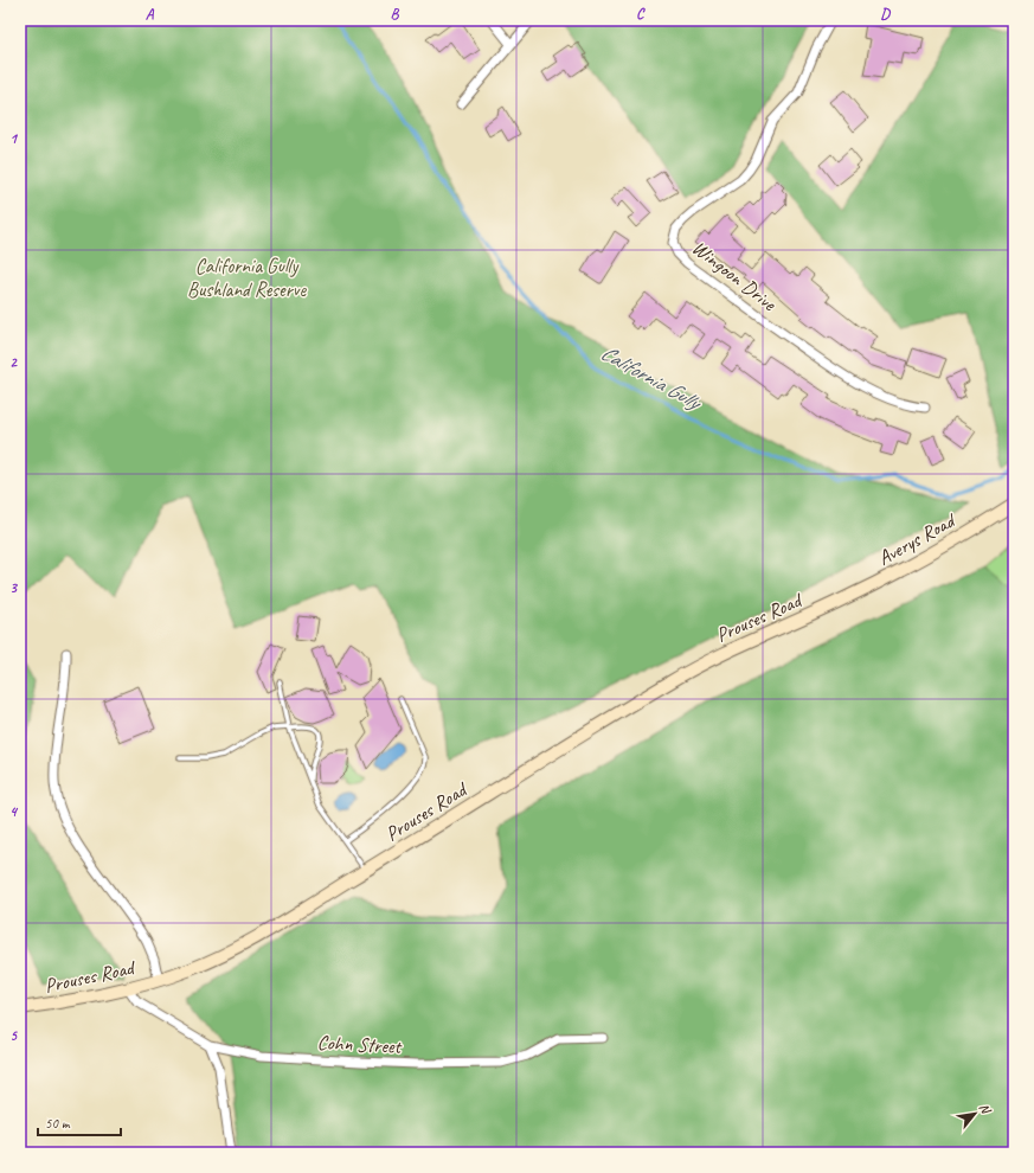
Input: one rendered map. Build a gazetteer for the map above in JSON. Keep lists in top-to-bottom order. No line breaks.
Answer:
{"streets":{"street":["Wingoon Drive","Averys Road","Prouses Road","Cohn Street"]},"crossings":[["Averys Road","Prouses Road"],["Prouses Road","Cohn Street"]],"water":["California Gully"],"parks":["California Gully Bushland Reserve"],"scale_bar":"50 m","north":"top right","grid":{"columns":["A","B","C","D"],"rows":["1","2","3","4","5"]}}
